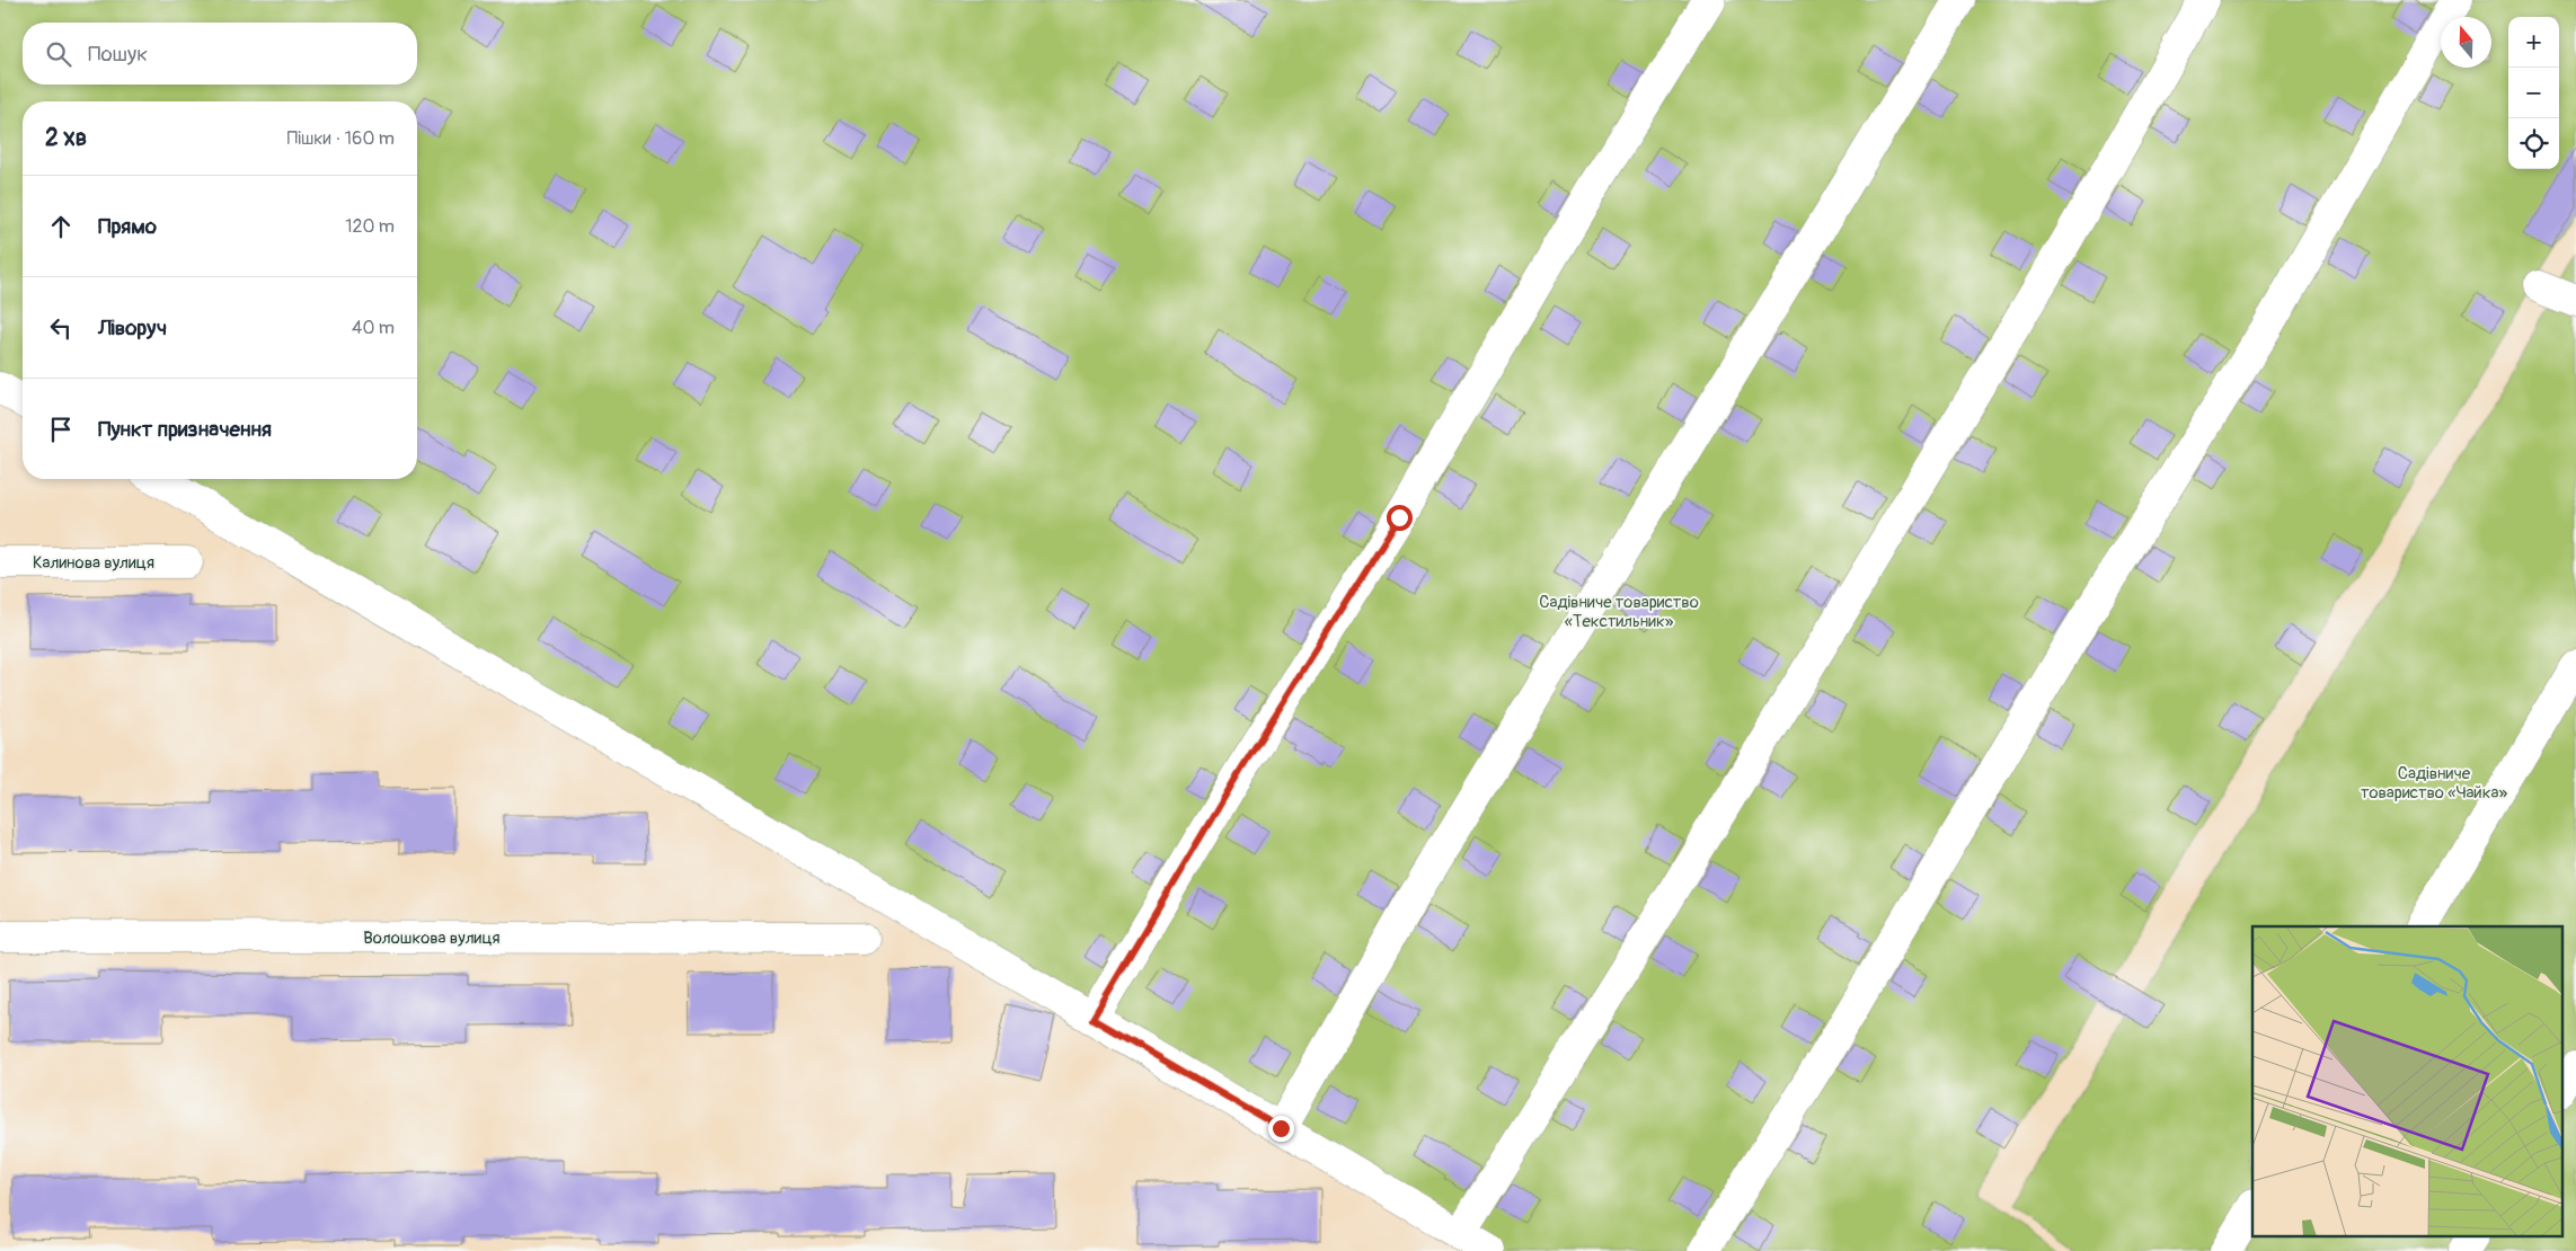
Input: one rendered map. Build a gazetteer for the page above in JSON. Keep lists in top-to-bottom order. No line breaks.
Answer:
{"streets":{"street":["Калинова вулиця","Волошкова вулиця"]},"parks":["Садівниче товариство «Текстильник»","Садівниче товариство «Чайка»"],"north":"top","page":{"map_buttons":["+","−"],"search":"Пошук","heading":["2 хв","Пішки · 160 m"],"list":[["Прямо","120 m"],["Ліворуч","40 m"],"Пункт призначення"]}}
